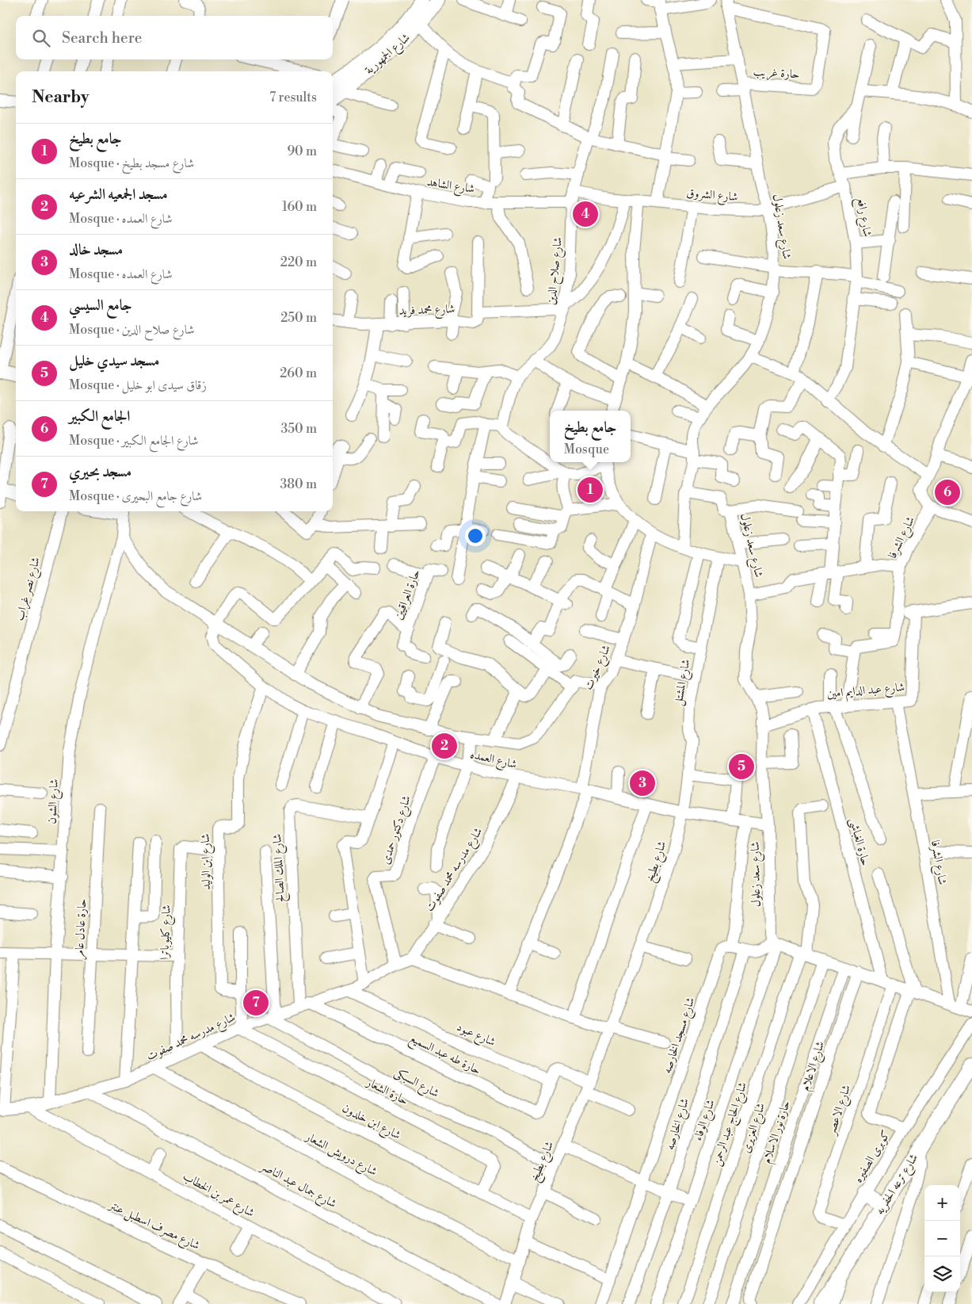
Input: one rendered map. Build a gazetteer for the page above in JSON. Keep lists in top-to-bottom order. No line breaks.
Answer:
{"streets":{"street":["شارع الجمهورية","حارة غريب","شارع الشاهد","شارع الشروق","شارع رافع","شارع سعد زعلول","شارع صلاح الدين","شارع محمد فريد","شارع الشرفا","شارع نصر غراب","حارة العراقيين","شارع خيرت","شارع المشتل","شارع عبد الدايم امين","شارع العمده","شارع الشون","شارع دكتور حمدى","حارة الغباشى","شارع ابن الوليد","شارع بطيخ","شارع الملك الصالح","شارع مدرسه محمد صفوت","حارة عادل عامر","شارع كليوباترا","شارع عبود","شارع مسجد الخارصه","حارة طه عبد السميع","شارع الاعلام","شارع السبكى","حارة الشعار","شارع الاعصر","شارع الوفاء","شارع ابن خلدون","شارع الخارصه","شارع الحاج عبد الرحمن","شارع العزيرى","حارة نور الاسلام","شارع درويش الشعار","كوبرى الصفيره","شارع ترعه الحفريه","شارع جمال عبد الناصر","شارع عمر بن الخطاب","شارع مصرف اسطبل عنتر"]},"crossings":[["حارة غريب","شارع سعد زعلول"],["شارع الشاهد","شارع الشروق"],["شارع الشاهد","شارع صلاح الدين"],["شارع الشروق","شارع رافع"],["شارع الشروق","شارع سعد زعلول"],["شارع الشروق","شارع صلاح الدين"],["شارع سعد زعلول","شارع عبد الدايم امين"],["شارع سعد زعلول","شارع العمده"],["شارع سعد زعلول","شارع الوفاء"],["شارع الشرفا","شارع عبد الدايم امين"],["حارة العراقيين","شارع العمده"],["شارع خيرت","شارع العمده"],["شارع المشتل","شارع العمده"],["شارع المشتل","شارع بطيخ"],["شارع عبد الدايم امين","حارة الغباشى"],["شارع العمده","شارع الشون"],["شارع العمده","شارع دكتور حمدى"],["شارع العمده","شارع ابن الوليد"],["شارع العمده","شارع بطيخ"],["شارع العمده","شارع مدرسه محمد صفوت"],["شارع الشون","شارع مدرسه محمد صفوت"],["شارع دكتور حمدى","شارع مدرسه محمد صفوت"],["شارع ابن الوليد","شارع كليوباترا"],["شارع بطيخ","شارع السبكى"],["شارع بطيخ","شارع ابن خلدون"],["شارع بطيخ","شارع درويش الشعار"],["شارع الملك الصالح","شارع مدرسه محمد صفوت"],["شارع الملك الصالح","حارة طه عبد السميع"],["شارع مدرسه محمد صفوت","شارع كليوباترا"],["شارع مدرسه محمد صفوت","شارع عبود"],["شارع مدرسه محمد صفوت","حارة طه عبد السميع"],["شارع مدرسه محمد صفوت","شارع السبكى"],["شارع مدرسه محمد صفوت","حارة الشعار"],["شارع مدرسه محمد صفوت","شارع ابن خلدون"],["شارع مدرسه محمد صفوت","شارع درويش الشعار"],["شارع مدرسه محمد صفوت","شارع جمال عبد الناصر"],["شارع مدرسه محمد صفوت","شارع عمر بن الخطاب"],["شارع عبود","حارة طه عبد السميع"],["حارة الشعار","شارع ابن خلدون"],["شارع الاعصر","كوبرى الصفيره"]],"page":{"search":"Search here","heading":["Nearby","7 results"],"list":[{"mark":"1","name":"جامع بطيخ","note":"Mosque · شارع مسجد بطيخ","value":"90 m"},{"mark":"2","name":"مسجد الجمعيه الشرعيه","note":"Mosque · شارع العمده","value":"160 m"},{"mark":"3","name":"مسجد خالد","note":"Mosque · شارع العمده","value":"220 m"},{"mark":"4","name":"جامع السيسي","note":"Mosque · شارع صلاح الدين","value":"250 m"},{"mark":"5","name":"مسجد سيدي خليل","note":"Mosque · زقاق سيدى ابو خليل","value":"260 m"},{"mark":"6","name":"الجامع الكبير","note":"Mosque · شارع الجامع الكبير","value":"350 m"},{"mark":"7","name":"مسجد بحيري","note":"Mosque · شارع جامع البحيرى","value":"380 m"}],"pins":["4","1","6","2","5","3","7"],"popup":["جامع بطيخ","Mosque"],"map_buttons":["+","−"]}}
